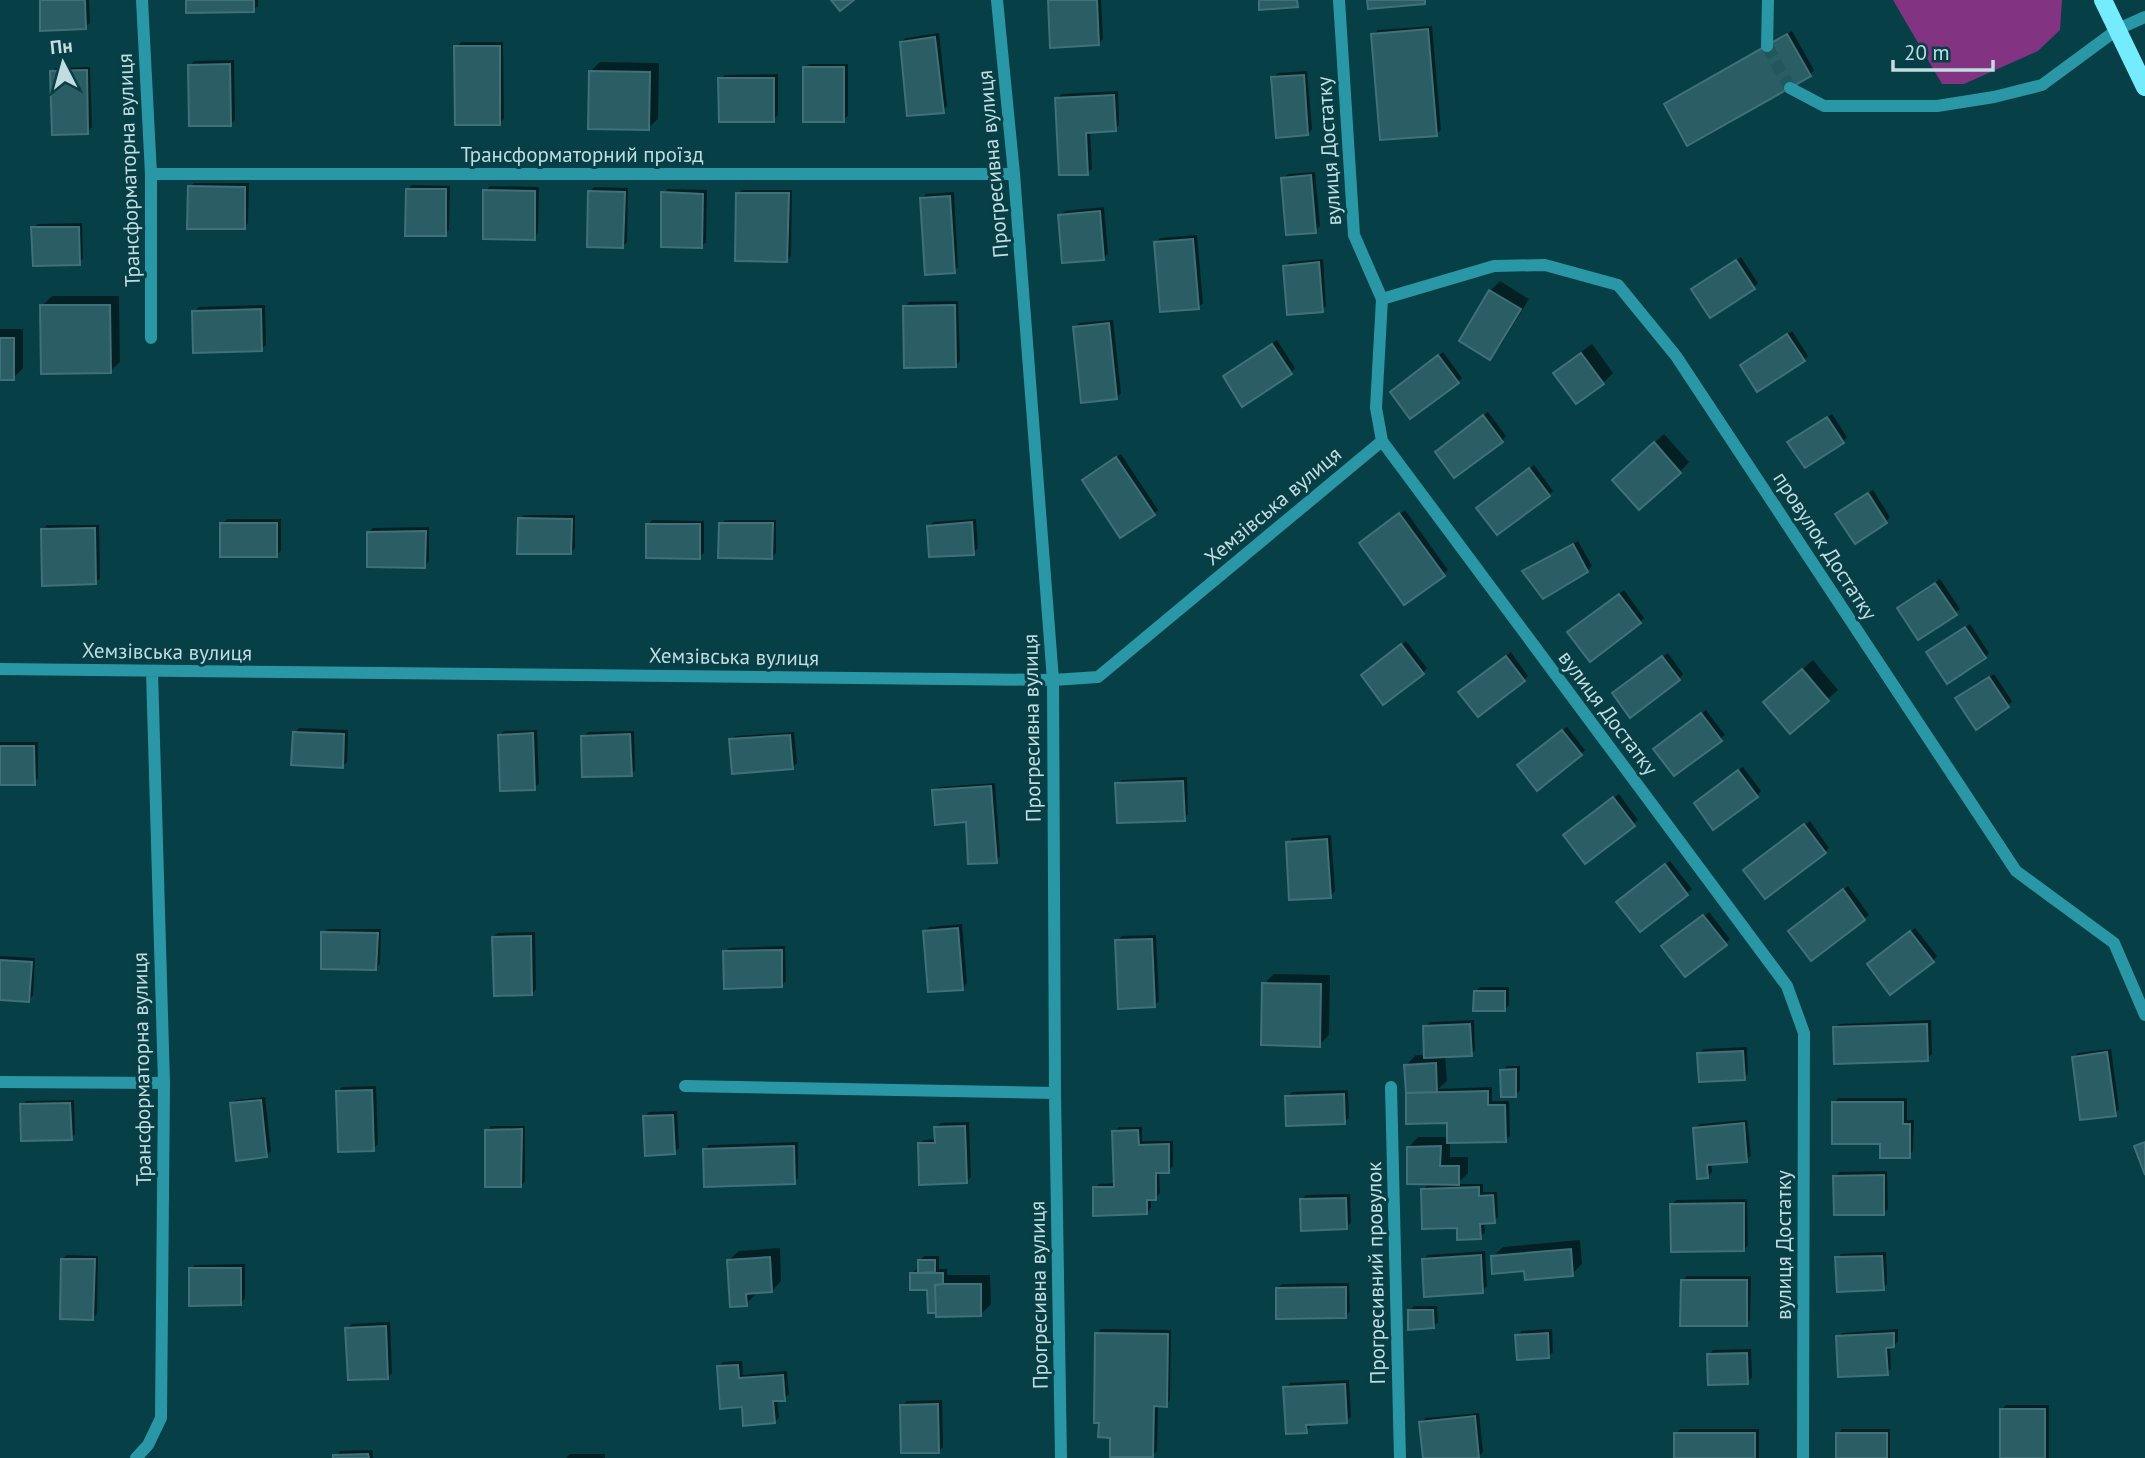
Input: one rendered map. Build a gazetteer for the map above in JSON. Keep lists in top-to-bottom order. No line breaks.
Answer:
{"streets":{"street":["вулиця Достатку","Трансформаторний проїзд","Прогресивна вулиця","Трансформаторна вулиця","Хемзівська вулиця","провулок Достатку","Прогресивний провулок"]},"crossings":[["вулиця Достатку","Хемзівська вулиця"],["вулиця Достатку","провулок Достатку"],["Трансформаторний проїзд","Прогресивна вулиця"],["Трансформаторний проїзд","Трансформаторна вулиця"],["Прогресивна вулиця","Хемзівська вулиця"],["Трансформаторна вулиця","Хемзівська вулиця"]],"scale_bar":"20 m","north":"top"}
